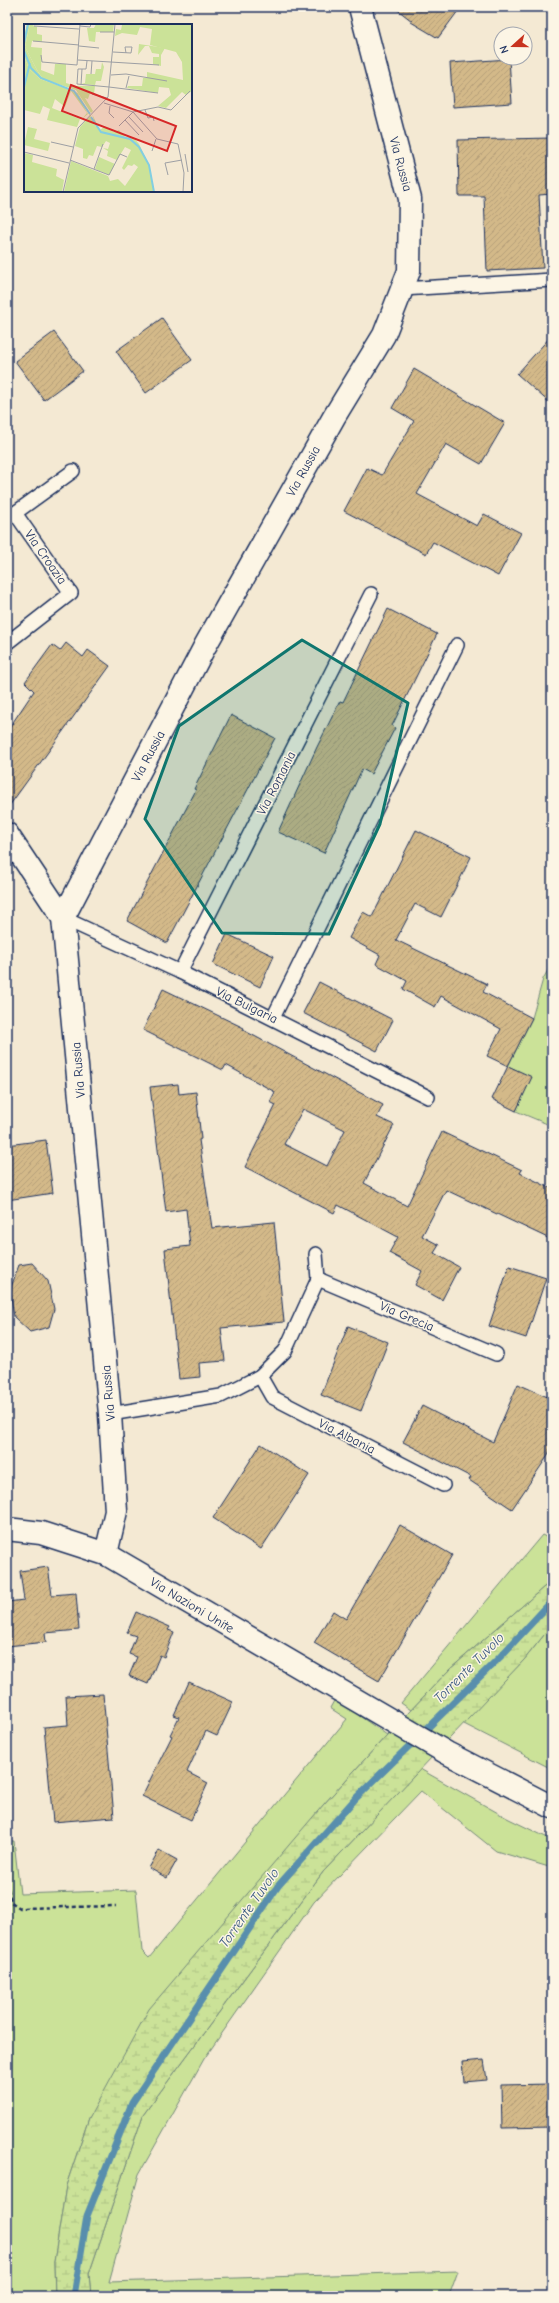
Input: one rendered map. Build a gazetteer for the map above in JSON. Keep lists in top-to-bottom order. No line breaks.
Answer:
{"streets":{"street":["Via Russia","Via Nazioni Unite"],"lane":["Via Croazia","Via Romania","Via Bulgaria","Via Grecia","Via Albania"]},"crossings":[["Via Russia","Via Bulgaria"],["Via Russia","Via Nazioni Unite"],["Via Romania","Via Bulgaria"]],"water":["Torrente Tuvolo"],"north":"left"}
